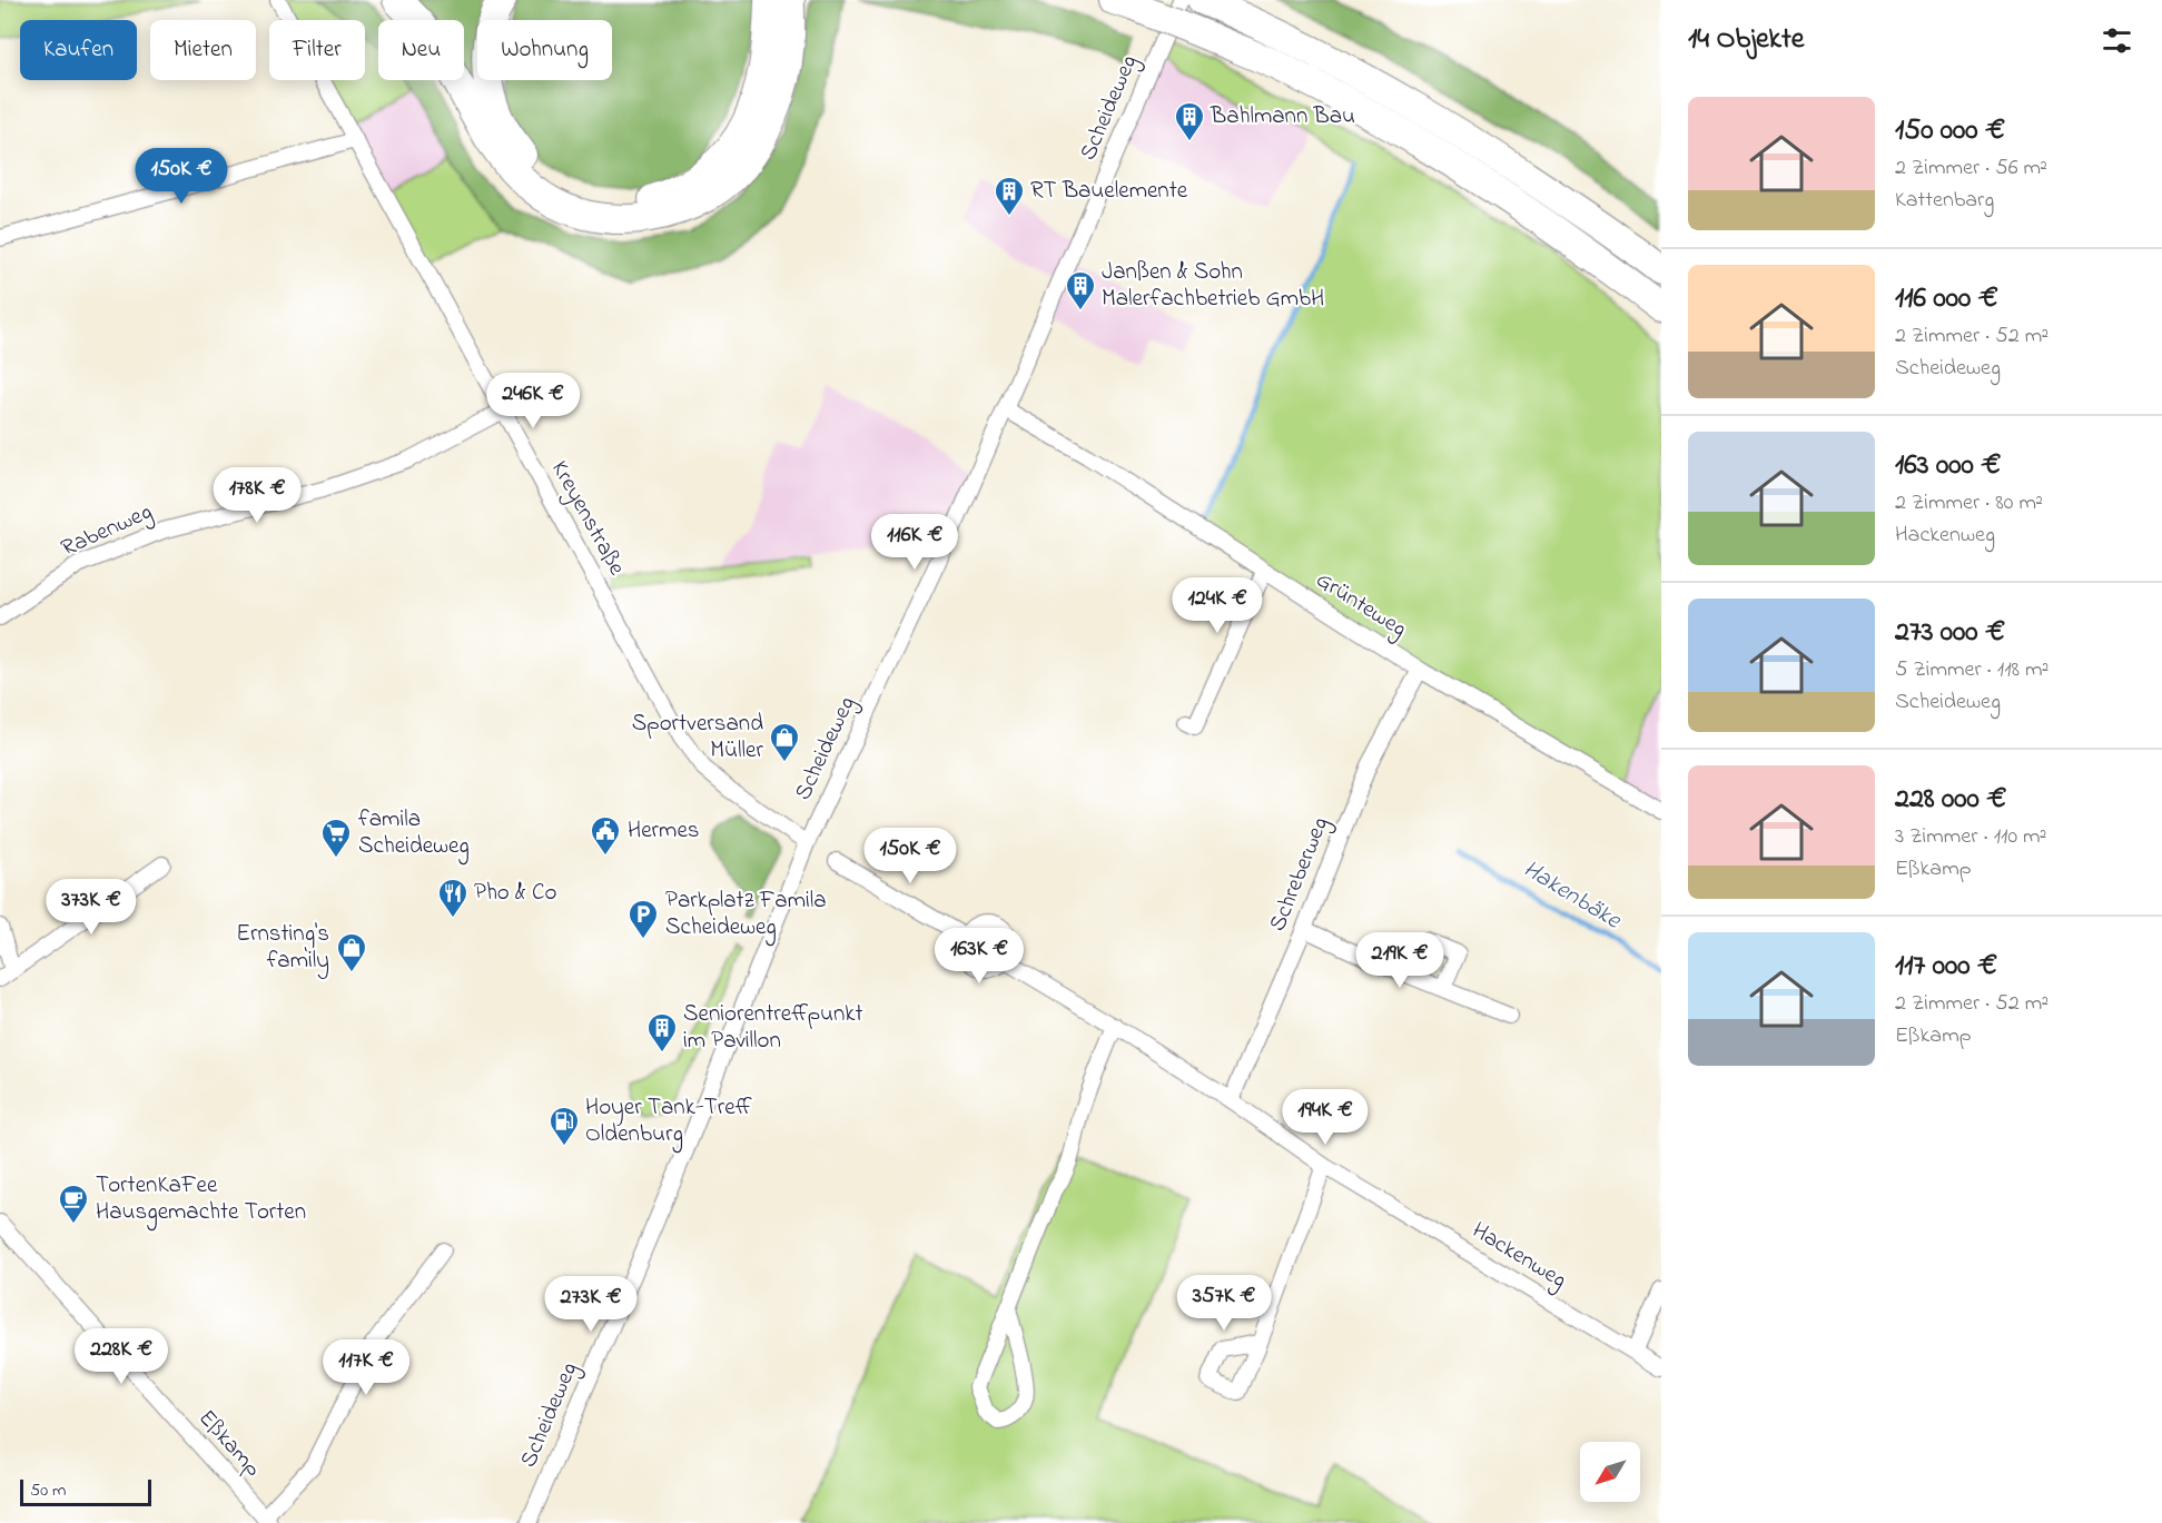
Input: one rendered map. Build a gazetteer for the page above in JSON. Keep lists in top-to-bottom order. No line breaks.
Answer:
{"streets":{"street":["Scheideweg","Kreyenstraße","Rabenweg","Grünteweg","Schreberweg","Hackenweg","Eßkamp"]},"crossings":[["Scheideweg","Kreyenstraße"],["Scheideweg","Grünteweg"],["Kreyenstraße","Rabenweg"],["Grünteweg","Schreberweg"],["Schreberweg","Hackenweg"]],"water":["Hakenbäke"],"places":{"building":["Bahlmann Bau","RT Bauelemente","Janßen & Sohn Malerfachbetrieb GmbH","Seniorentreffpunkt im Pavillon"],"shop":["Sportversand Müller","Ernsting's family"],"public building":["Hermes"],"supermarket":["famila Scheideweg"],"restaurant":["Pho & Co"],"parking":["Parkplatz Famila Scheideweg"],"fuel station":["Hoyer Tank-Treff Oldenburg"],"cafe":["TortenKaFee Hausgemachte Torten"]},"scale_bar":"50 m","north":"bottom left","page":{"heading":"14 Objekte","chip":["Kaufen","Mieten","Filter","Neu","Wohnung"],"list":[{"name":"150 000 €","note":"2 Zimmer · 56 m² · Kattenbarg"},{"name":"116 000 €","note":"2 Zimmer · 52 m² · Scheideweg"},{"name":"163 000 €","note":"2 Zimmer · 80 m² · Hackenweg"},{"name":"273 000 €","note":"5 Zimmer · 118 m² · Scheideweg"},{"name":"228 000 €","note":"3 Zimmer · 110 m² · Eßkamp"},{"name":"117 000 €","note":"2 Zimmer · 52 m² · Eßkamp"}],"price":["150K €","246K €","178K €","116K €","124K €","150K €","373K €","163K €","219K €","194K €","357K €","273K €","228K €","117K €"],"scale":"50 m"}}
